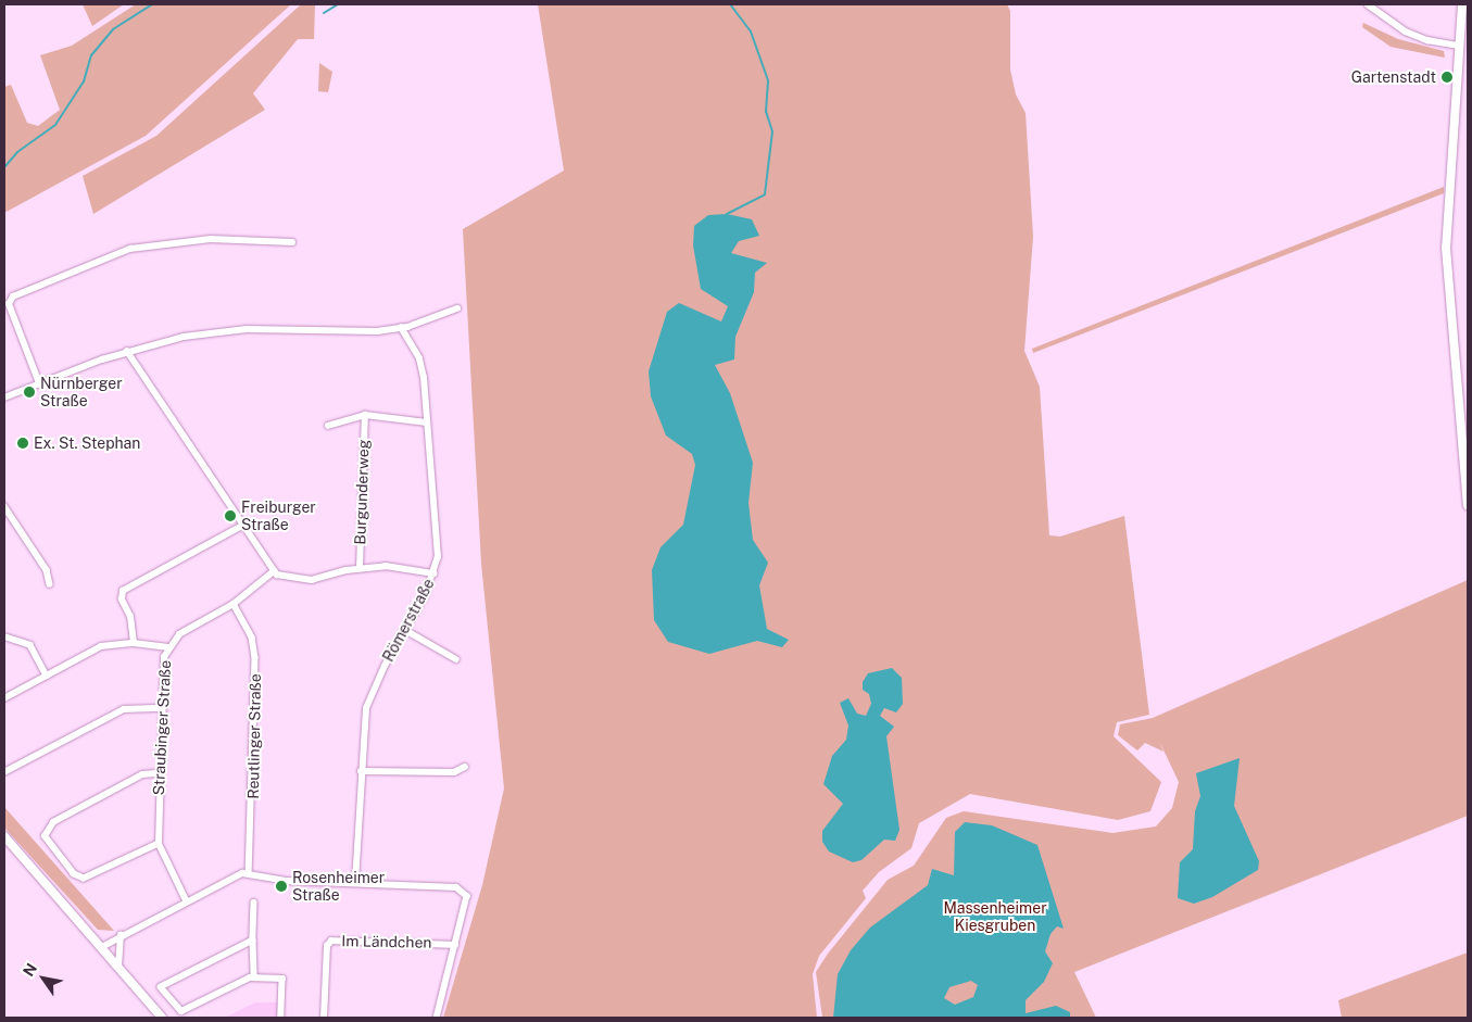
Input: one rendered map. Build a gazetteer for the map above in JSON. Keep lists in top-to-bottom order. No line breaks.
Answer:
{"streets":{"street":["Burgunderweg","Römerstraße","Straubinger Straße","Reutlinger Straße","Im Ländchen"]},"crossings":[["Straubinger Straße","Reutlinger Straße"]],"parks":["Massenheimer Kiesgruben"],"places":["Gartenstadt","Nürnberger Straße","Ex. St. Stephan","Freiburger Straße","Rosenheimer Straße"],"north":"top left"}
